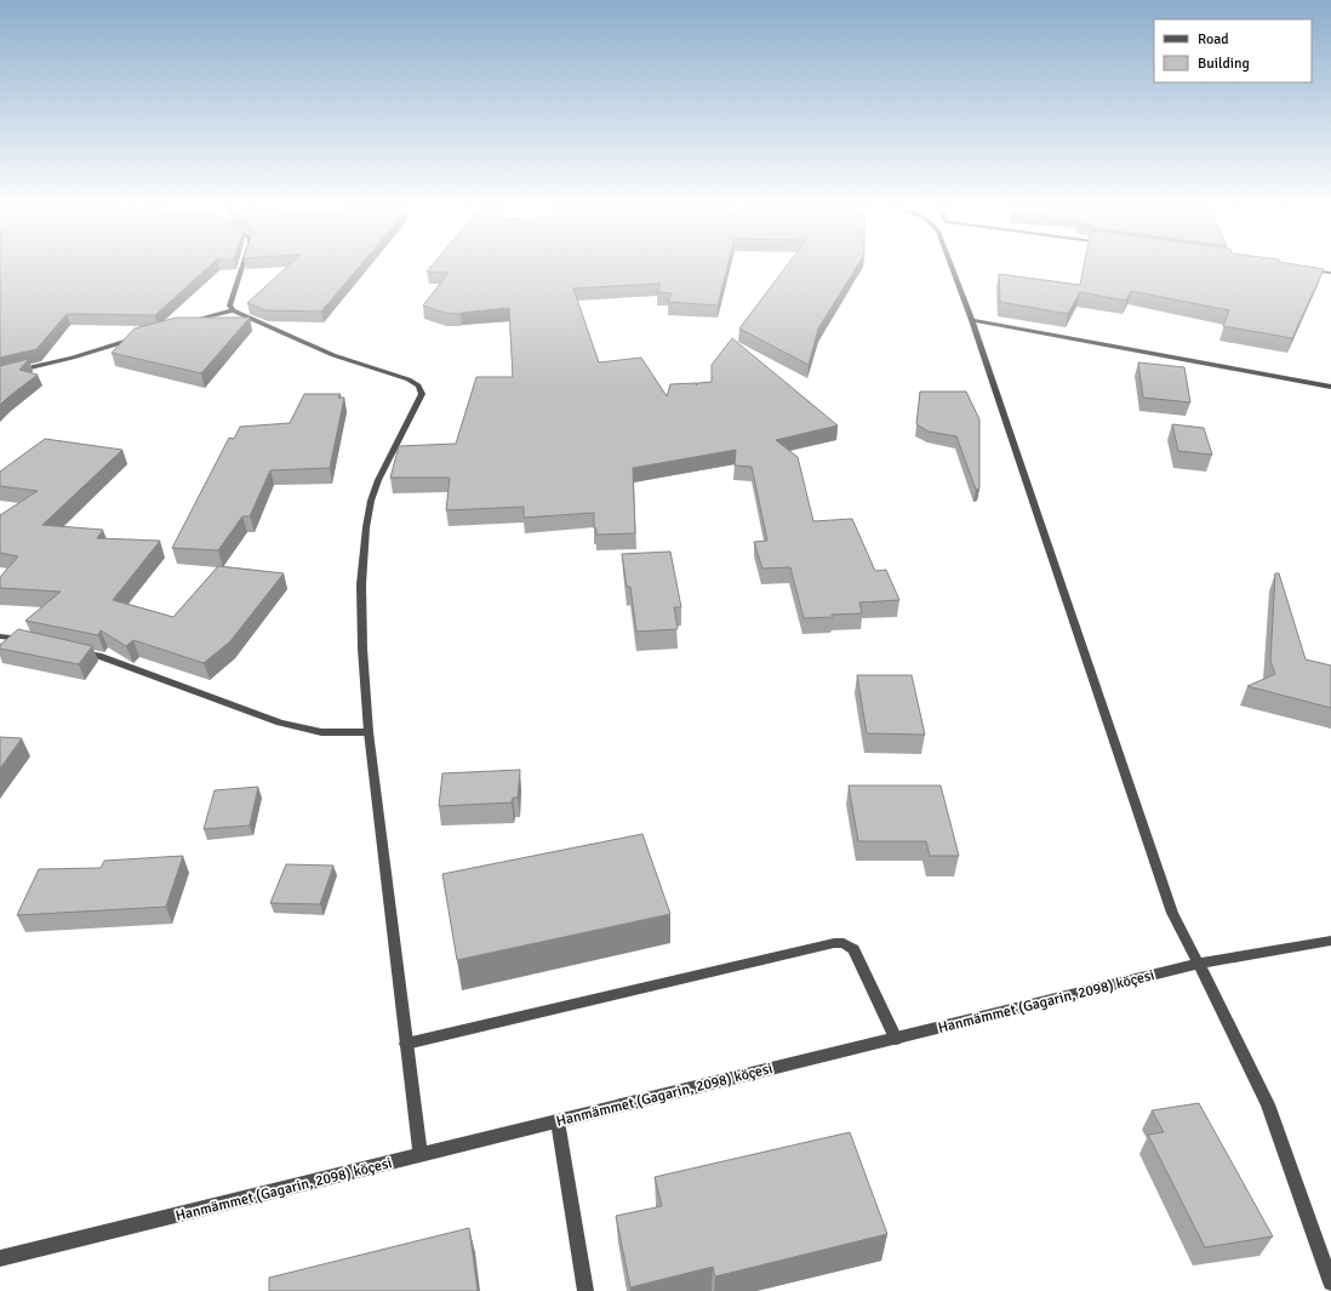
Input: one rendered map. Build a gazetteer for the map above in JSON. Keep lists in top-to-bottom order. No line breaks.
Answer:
{"streets":{"street":["Hanmämmet (Gagarin, 2098) köçesi"]},"legend":["Road","Building"]}
